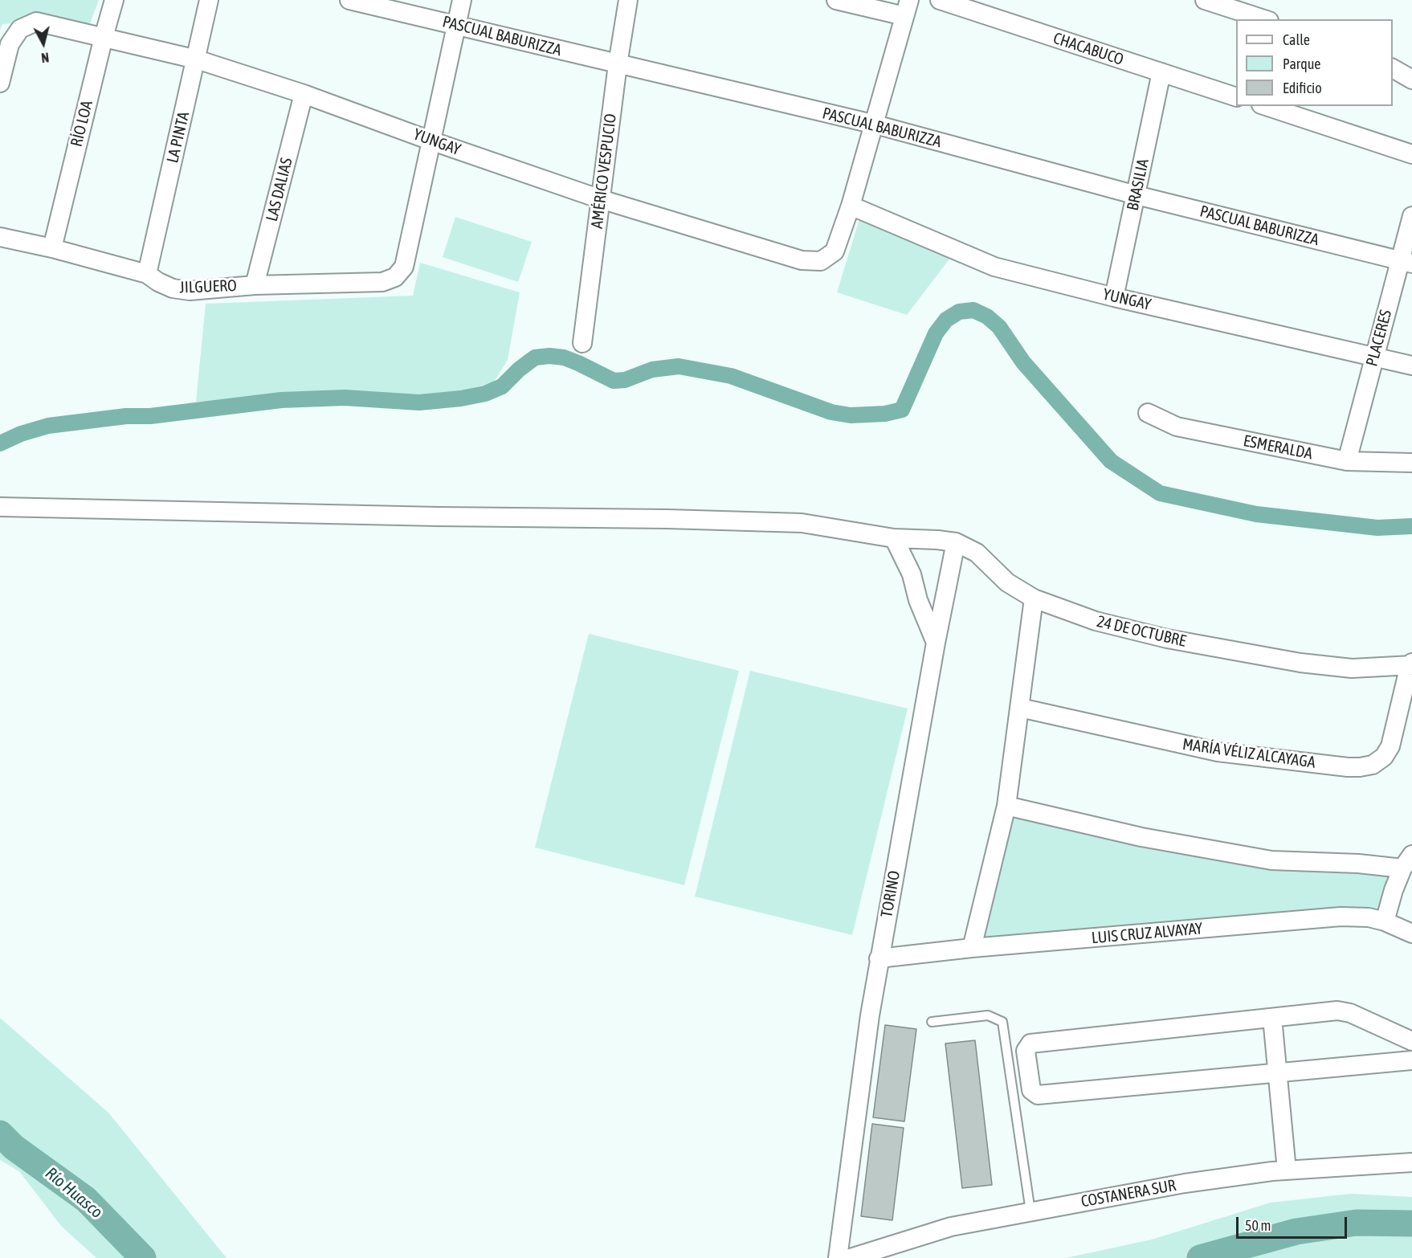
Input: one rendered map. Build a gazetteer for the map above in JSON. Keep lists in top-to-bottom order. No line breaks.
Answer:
{"streets":{"street":["PASCUAL BABURIZZA","CHACABUCO","RÍO LOA","LA PINTA","YUNGAY","AMÉRICO VESPUCIO","BRASILIA","LAS DALIAS","JILGUERO","PLACERES","ESMERALDA","24 DE OCTUBRE","MARÍA VÉLIZ ALCAYAGA","TORINO","LUIS CRUZ ALVAYAY","COSTANERA SUR"]},"crossings":[["PASCUAL BABURIZZA","AMÉRICO VESPUCIO"],["PASCUAL BABURIZZA","BRASILIA"],["PASCUAL BABURIZZA","PLACERES"],["CHACABUCO","BRASILIA"],["RÍO LOA","YUNGAY"],["RÍO LOA","JILGUERO"],["LA PINTA","YUNGAY"],["LA PINTA","JILGUERO"],["YUNGAY","AMÉRICO VESPUCIO"],["YUNGAY","BRASILIA"],["YUNGAY","LAS DALIAS"],["YUNGAY","JILGUERO"],["YUNGAY","PLACERES"],["LAS DALIAS","JILGUERO"],["PLACERES","ESMERALDA"],["24 DE OCTUBRE","MARÍA VÉLIZ ALCAYAGA"],["24 DE OCTUBRE","TORINO"],["TORINO","LUIS CRUZ ALVAYAY"]],"water":["Río Huasco"],"legend":["Calle","Parque","Edificio"],"scale_bar":"50 m","north":"bottom"}
